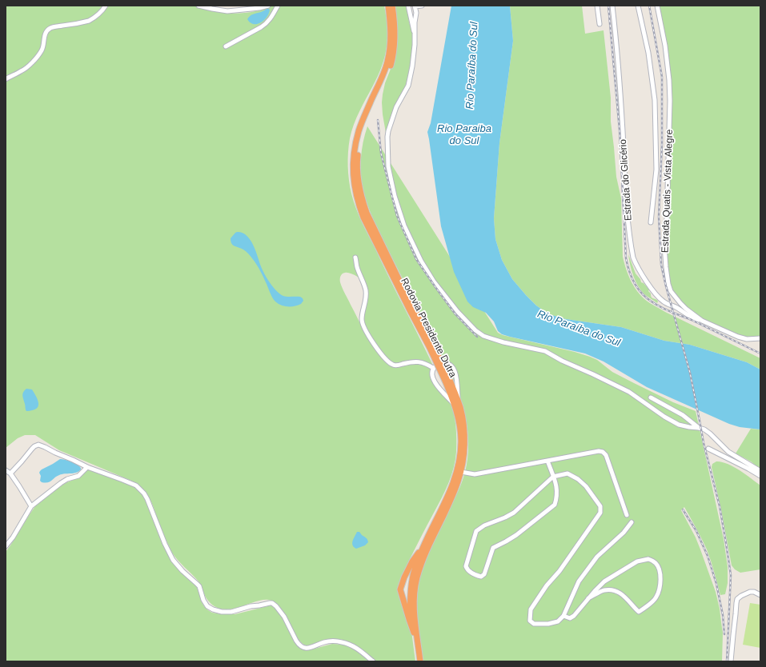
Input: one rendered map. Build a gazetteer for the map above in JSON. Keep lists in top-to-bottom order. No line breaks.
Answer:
{"streets":{"highway":["Rodovia Presidente Dutra"],"street":["Estrada do Glicério","Estrada Quatis - Vista Alegre"]},"crossings":[["Estrada do Glicério","Estrada Quatis - Vista Alegre"]],"water":["Rio Paraíba do Sul","Rio Paraiba do Sul"]}
